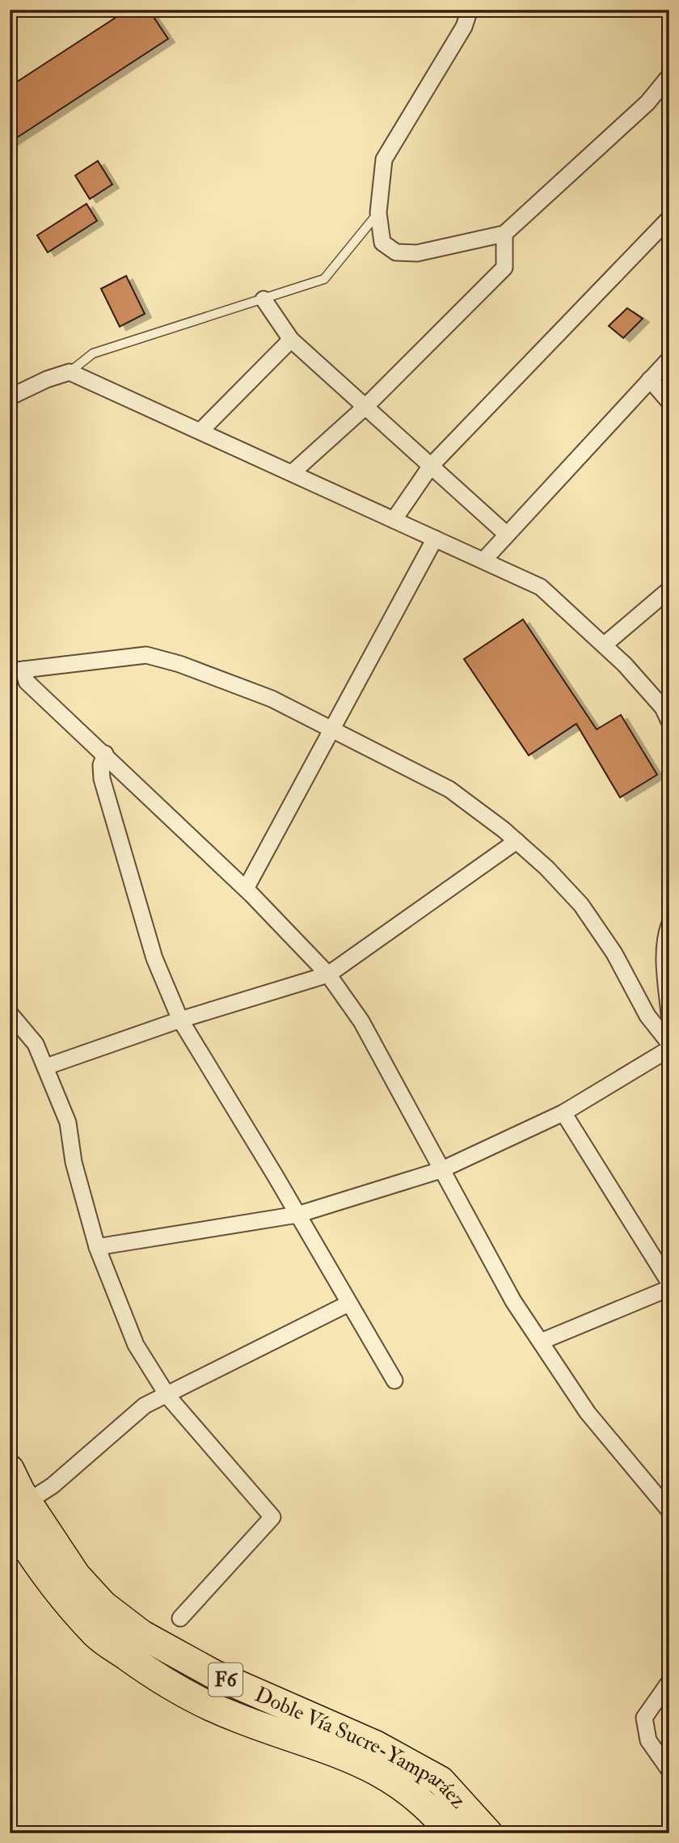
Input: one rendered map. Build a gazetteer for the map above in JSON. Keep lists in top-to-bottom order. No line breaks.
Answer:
{"streets":{"highway":["F6","Doble Vía Sucre-Yamparáez"]}}
